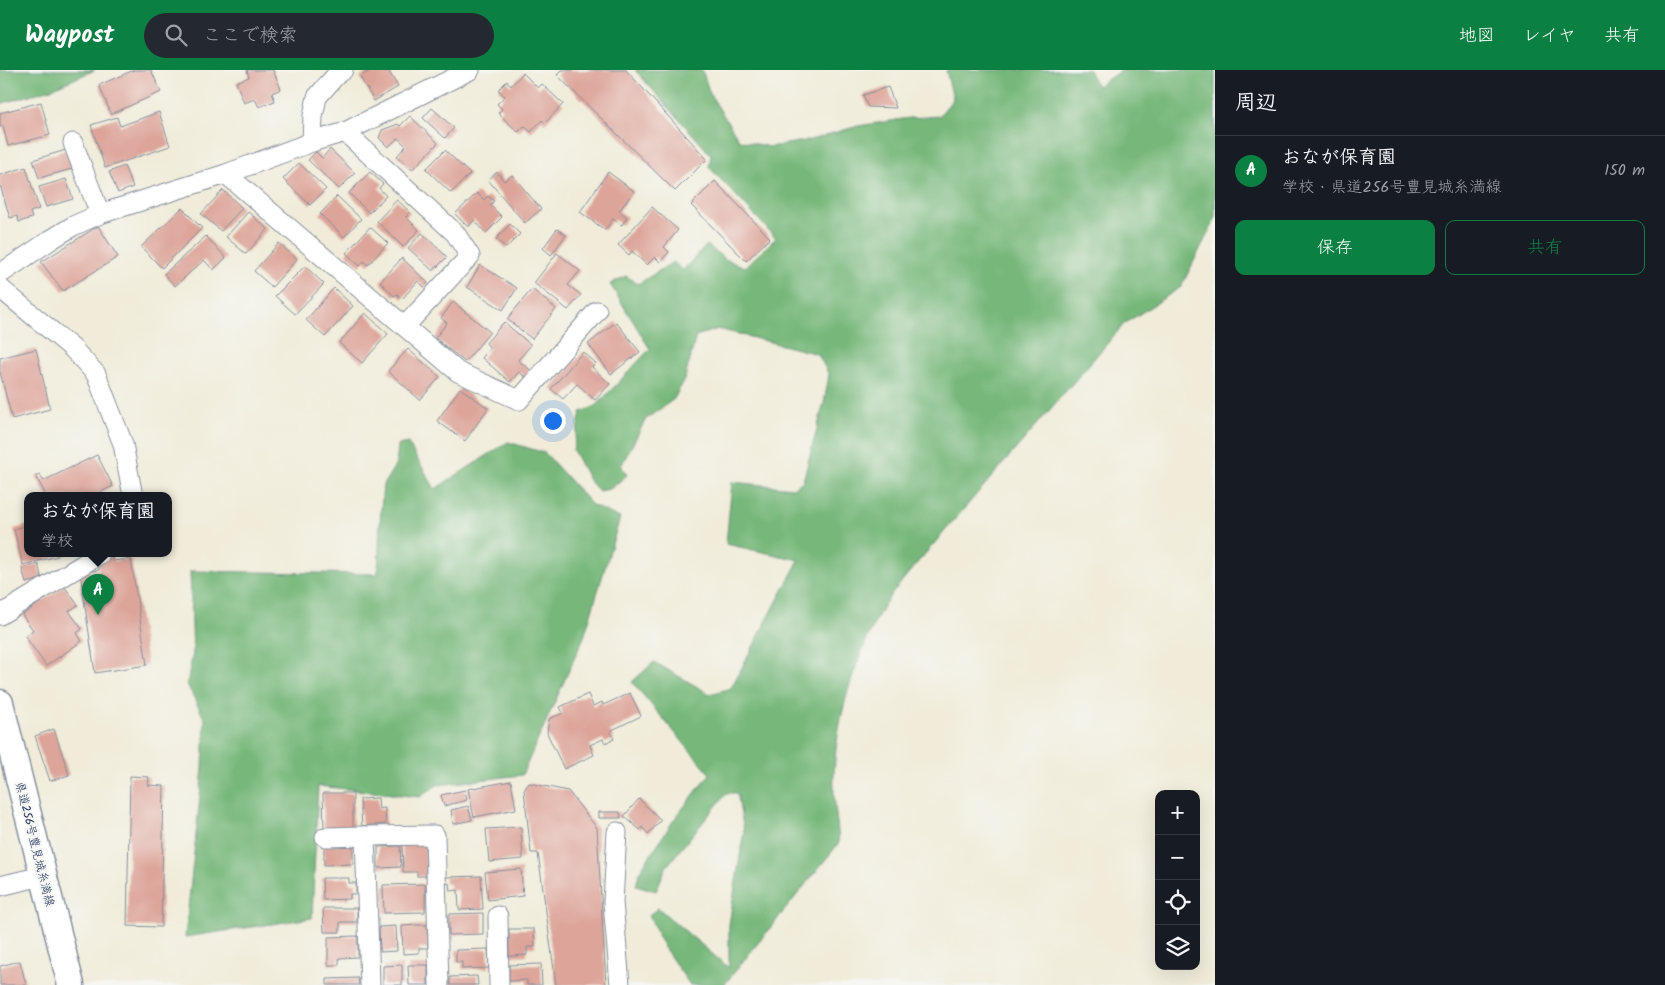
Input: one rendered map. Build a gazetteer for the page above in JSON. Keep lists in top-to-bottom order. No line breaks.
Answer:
{"streets":{"main road":["県道256号豊見城糸満線"]},"page":{"header":"Waypost","search":"ここで検索","nav":["地図","レイヤ","共有"],"heading":"周辺","list":[{"mark":"A","name":"おなが保育園","note":"学校 · 県道256号豊見城糸満線","value":"150 m"}],"buttons":["保存","共有"],"popup":["おなが保育園","学校"],"pins":"A","map_buttons":["+","−"]}}
